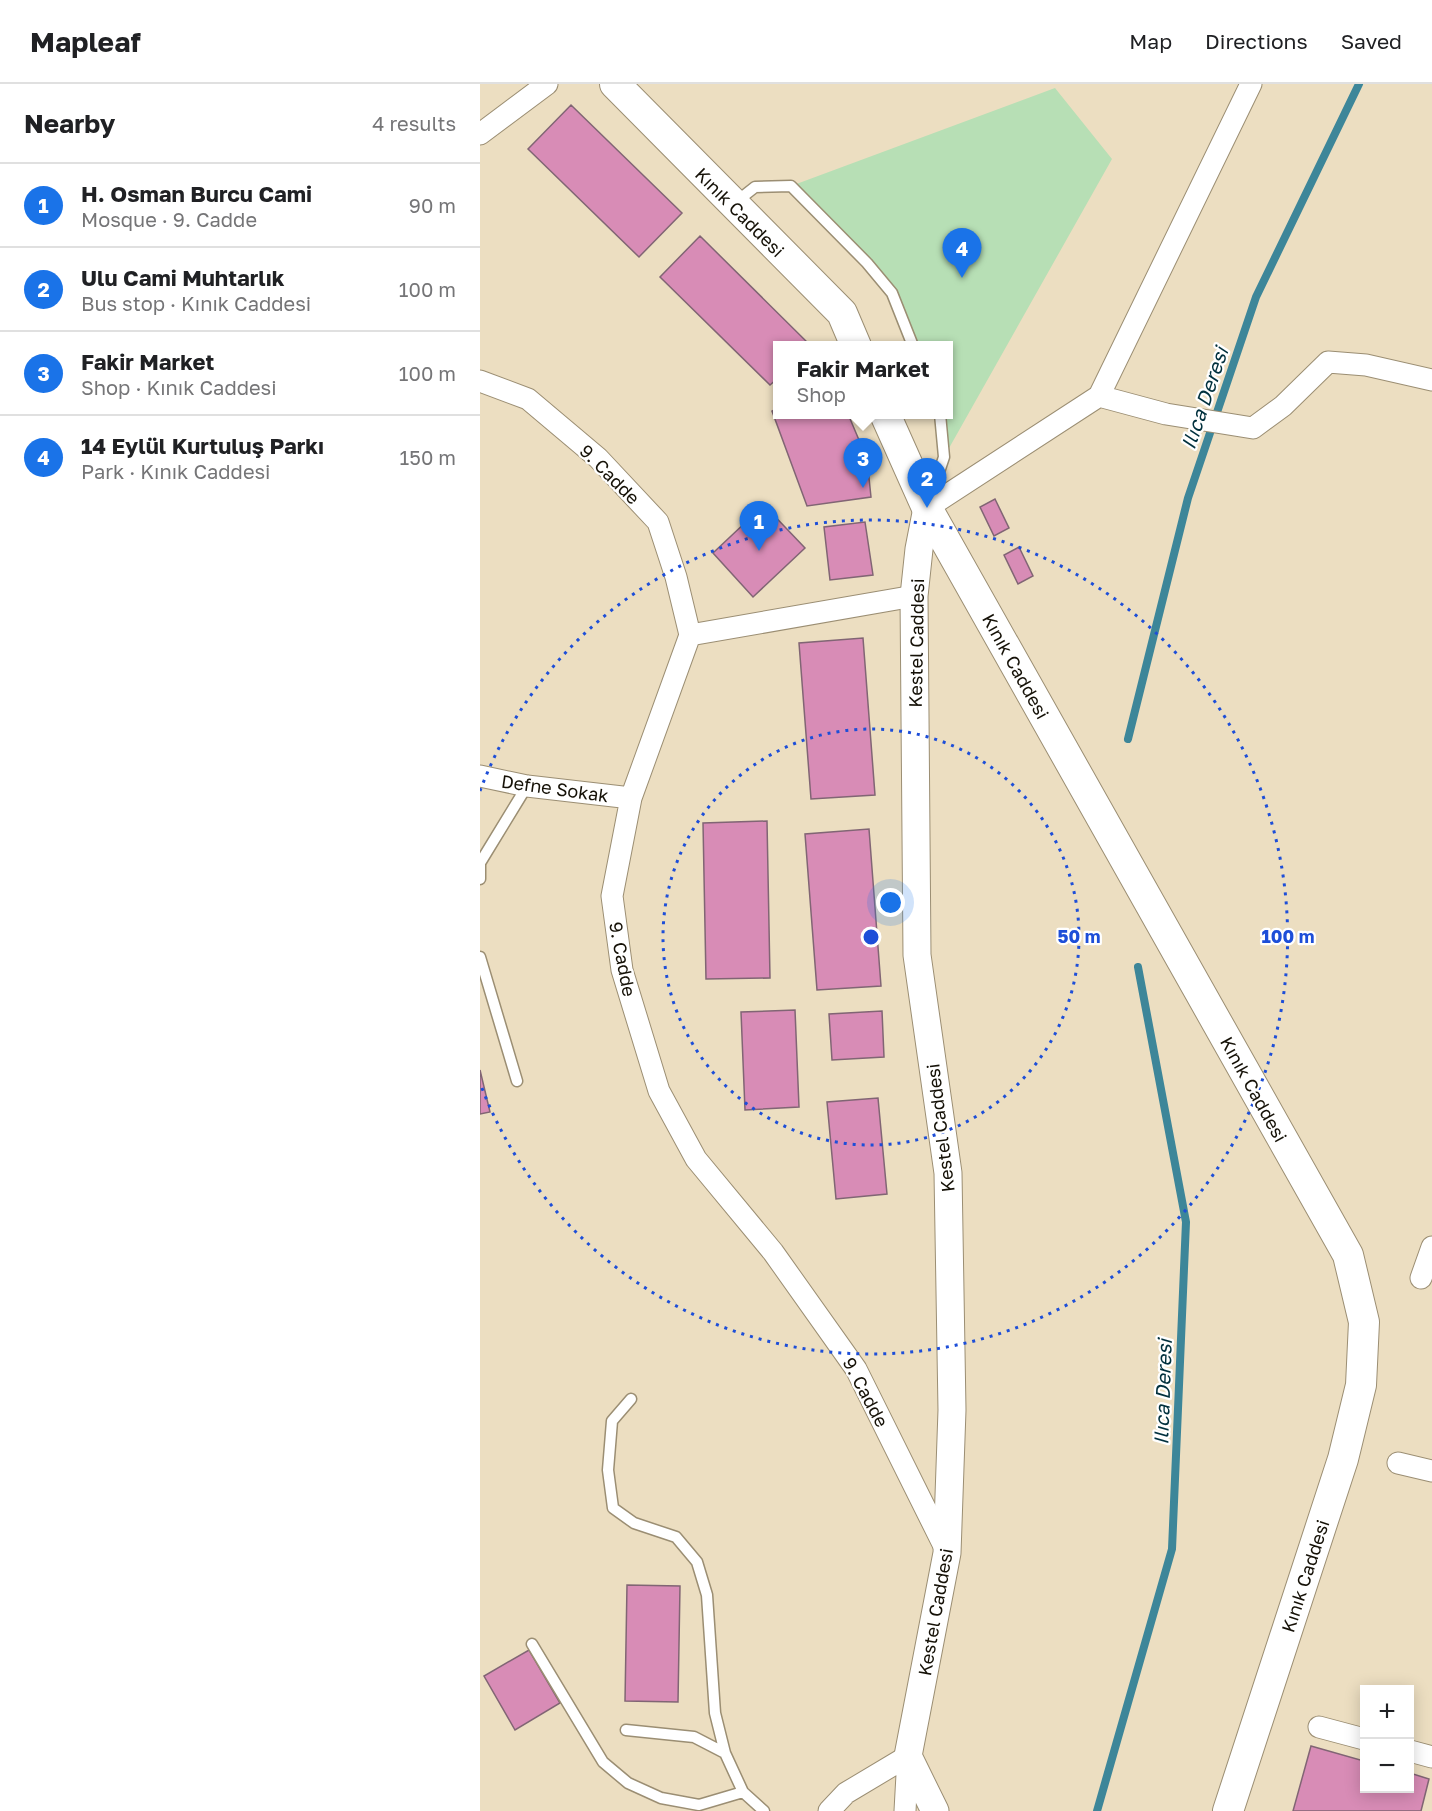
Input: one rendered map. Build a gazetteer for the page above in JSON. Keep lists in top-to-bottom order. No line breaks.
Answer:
{"streets":{"main road":["Kınık Caddesi"],"street":["9. Cadde","Kestel Caddesi","Defne Sokak"]},"crossings":[["Kınık Caddesi","Kestel Caddesi"],["9. Cadde","Kestel Caddesi"],["9. Cadde","Defne Sokak"]],"water":["Ilıca Deresi"],"page":{"header":"Mapleaf","nav":["Map","Directions","Saved"],"heading":["Nearby","4 results"],"list":[{"mark":"1","name":"H. Osman Burcu Cami","note":"Mosque · 9. Cadde","value":"90 m"},{"mark":"2","name":"Ulu Cami Muhtarlık","note":"Bus stop · Kınık Caddesi","value":"100 m"},{"mark":"3","name":"Fakir Market","note":"Shop · Kınık Caddesi","value":"100 m"},{"mark":"4","name":"14 Eylül Kurtuluş Parkı","note":"Park · Kınık Caddesi","value":"150 m"}],"pins":["4","3","2","1"],"popup":["Fakir Market","Shop"],"map_buttons":["+","−"]},"rings":["50 m","100 m"]}
